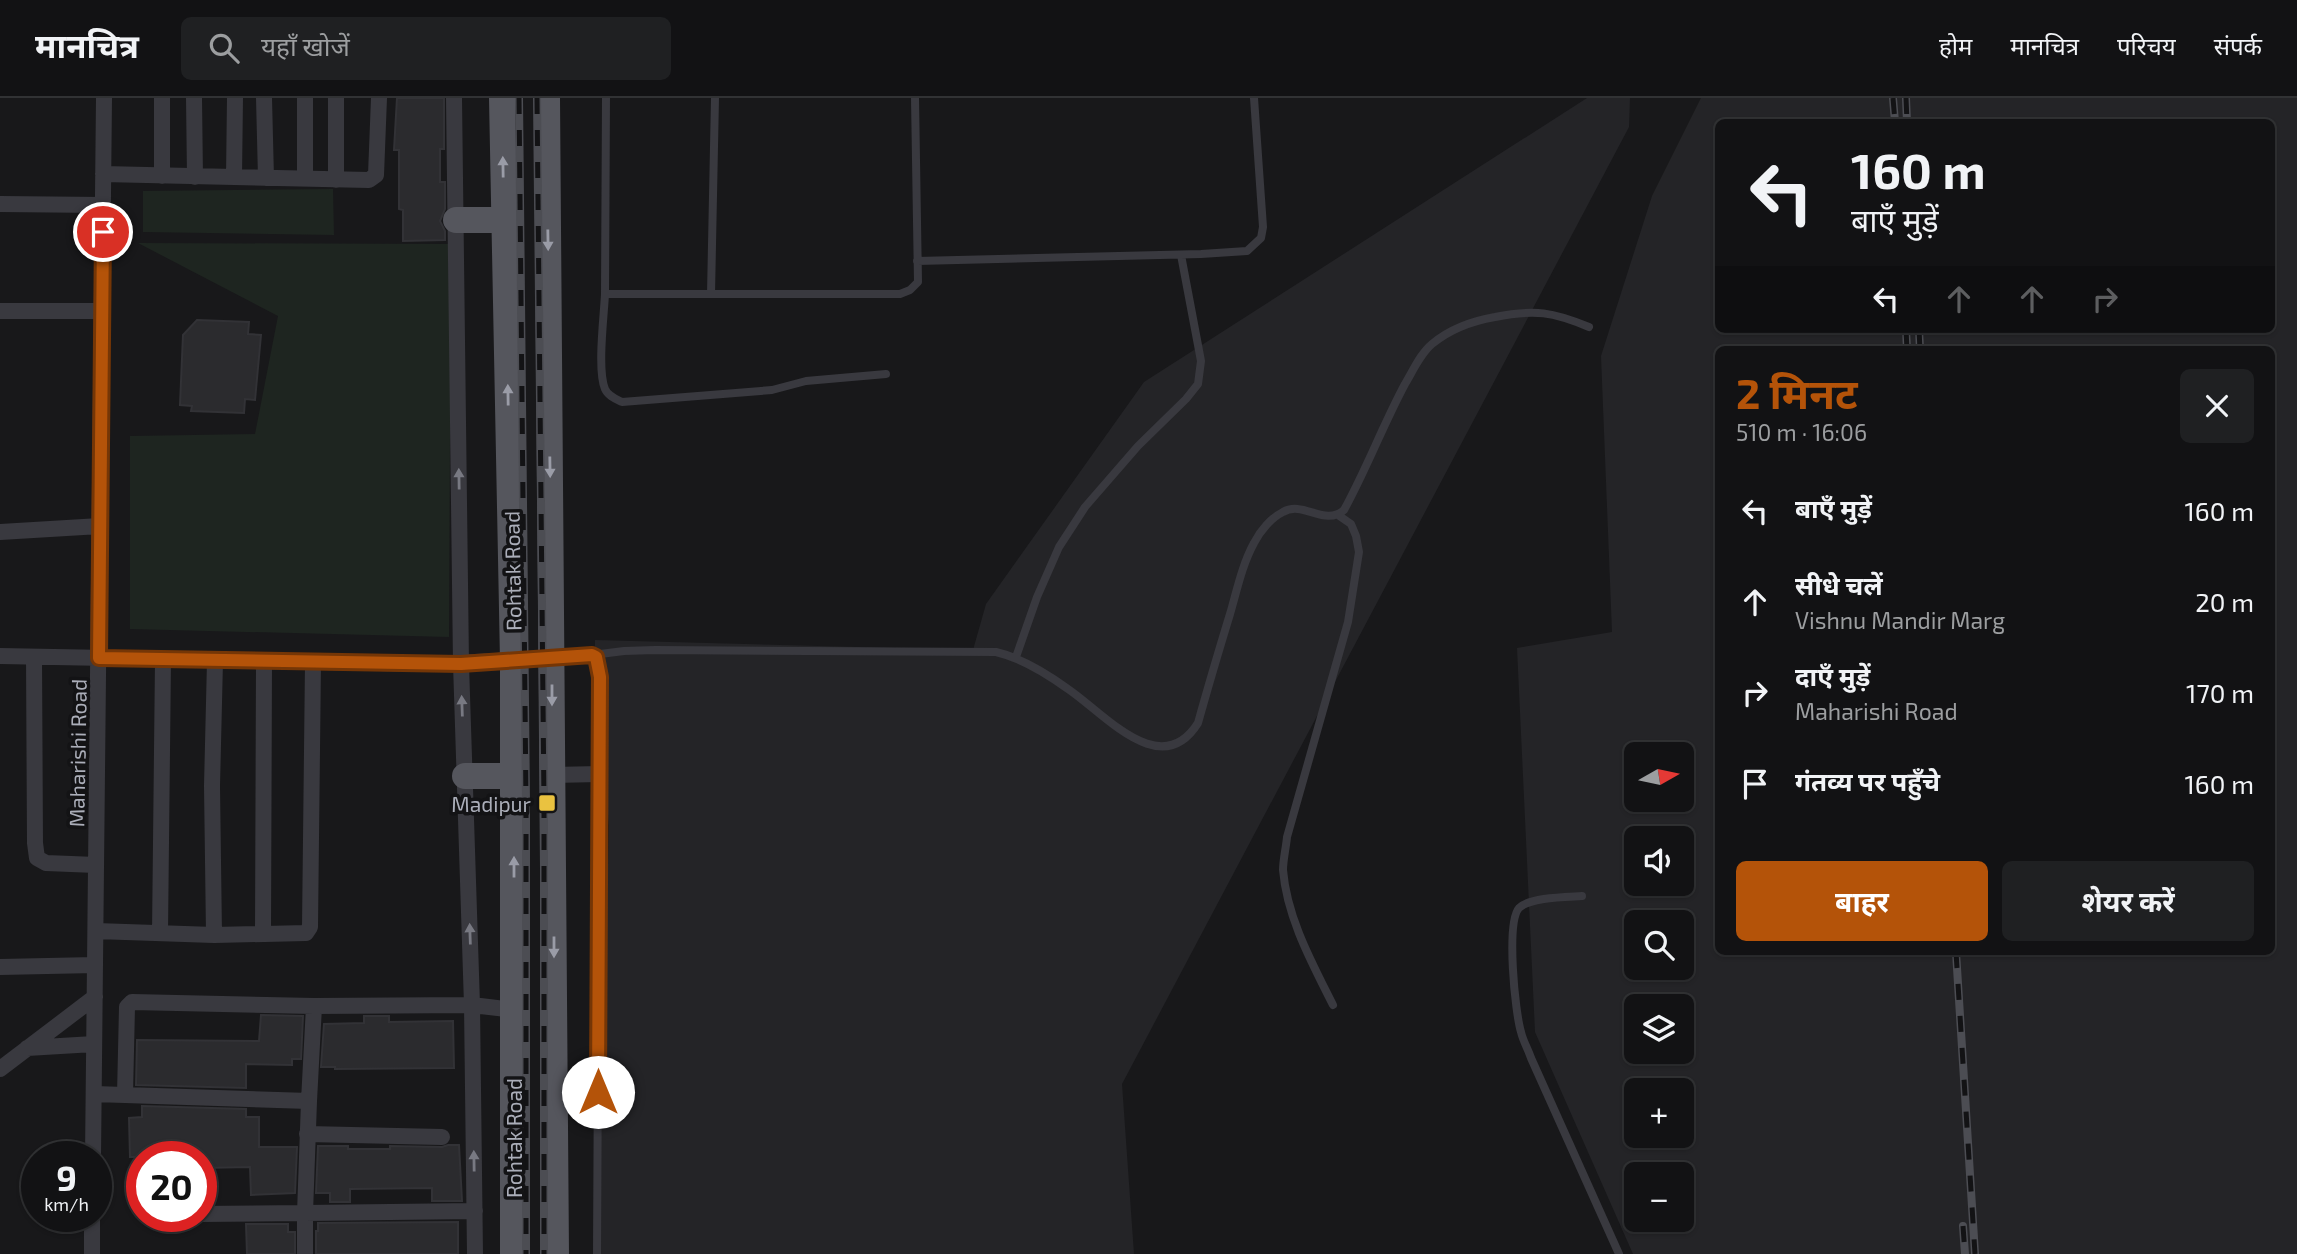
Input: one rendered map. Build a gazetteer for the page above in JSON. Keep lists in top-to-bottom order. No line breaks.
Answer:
{"streets":{"main road":["Rohtak Road"],"street":["Maharishi Road"]},"places":{"transit":["Madipur"]},"north":"right","page":{"header":"मानचित्र","search":"यहाँ खोजें","nav":["होम","मानचित्र","परिचय","संपर्क"],"turn":["160 m","बाएँ मुड़ें"],"heading":["2 मिनट","510 m · 16:06"],"list":[{"name":"बाएँ मुड़ें","value":"160 m"},{"name":"सीधे चलें","note":"Vishnu Mandir Marg","value":"20 m"},{"name":"दाएँ मुड़ें","note":"Maharishi Road","value":"170 m"},{"name":"गंतव्य पर पहुँचे","value":"160 m"}],"map_buttons":["+","−"],"buttons":["बाहर","शेयर करें"],"speed":"9 km/h","limit":"20"}}
